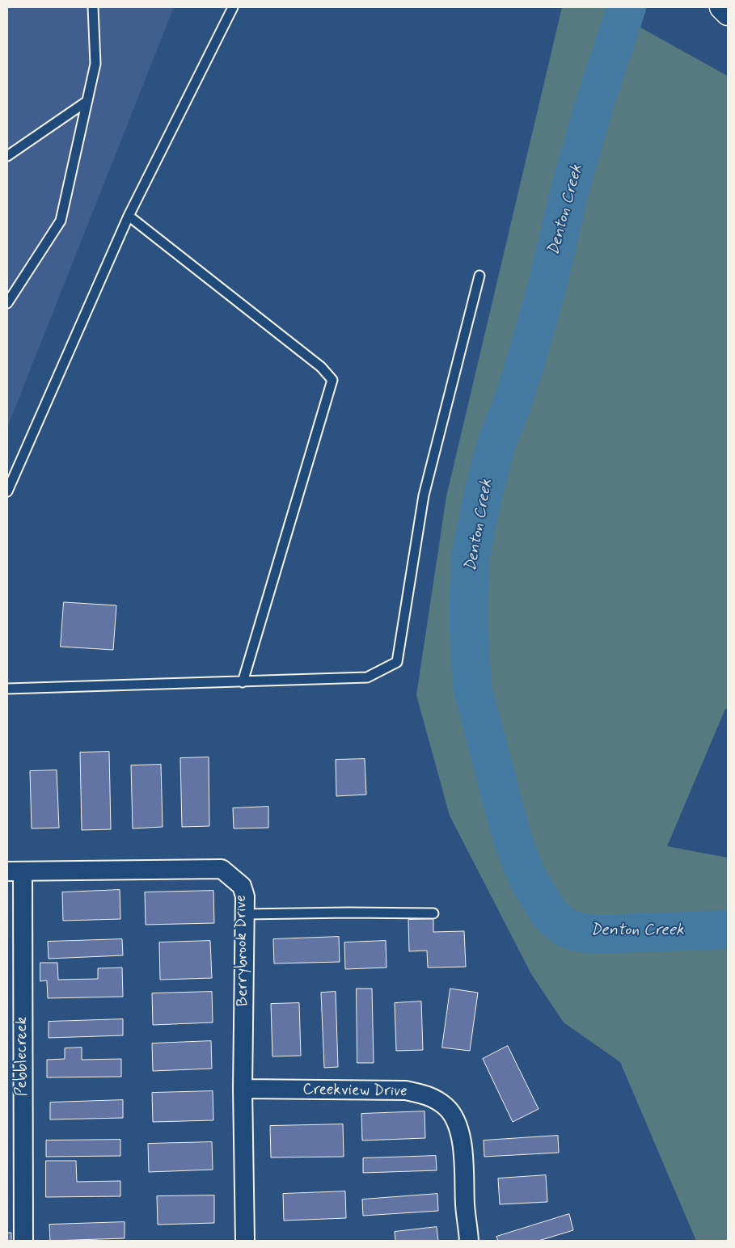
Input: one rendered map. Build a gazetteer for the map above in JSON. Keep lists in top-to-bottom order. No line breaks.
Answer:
{"streets":{"street":["Berrybrook Drive","Pebblecreek","Creekview Drive"]},"crossings":[["Berrybrook Drive","Pebblecreek"],["Berrybrook Drive","Creekview Drive"]],"water":["Denton Creek"]}
